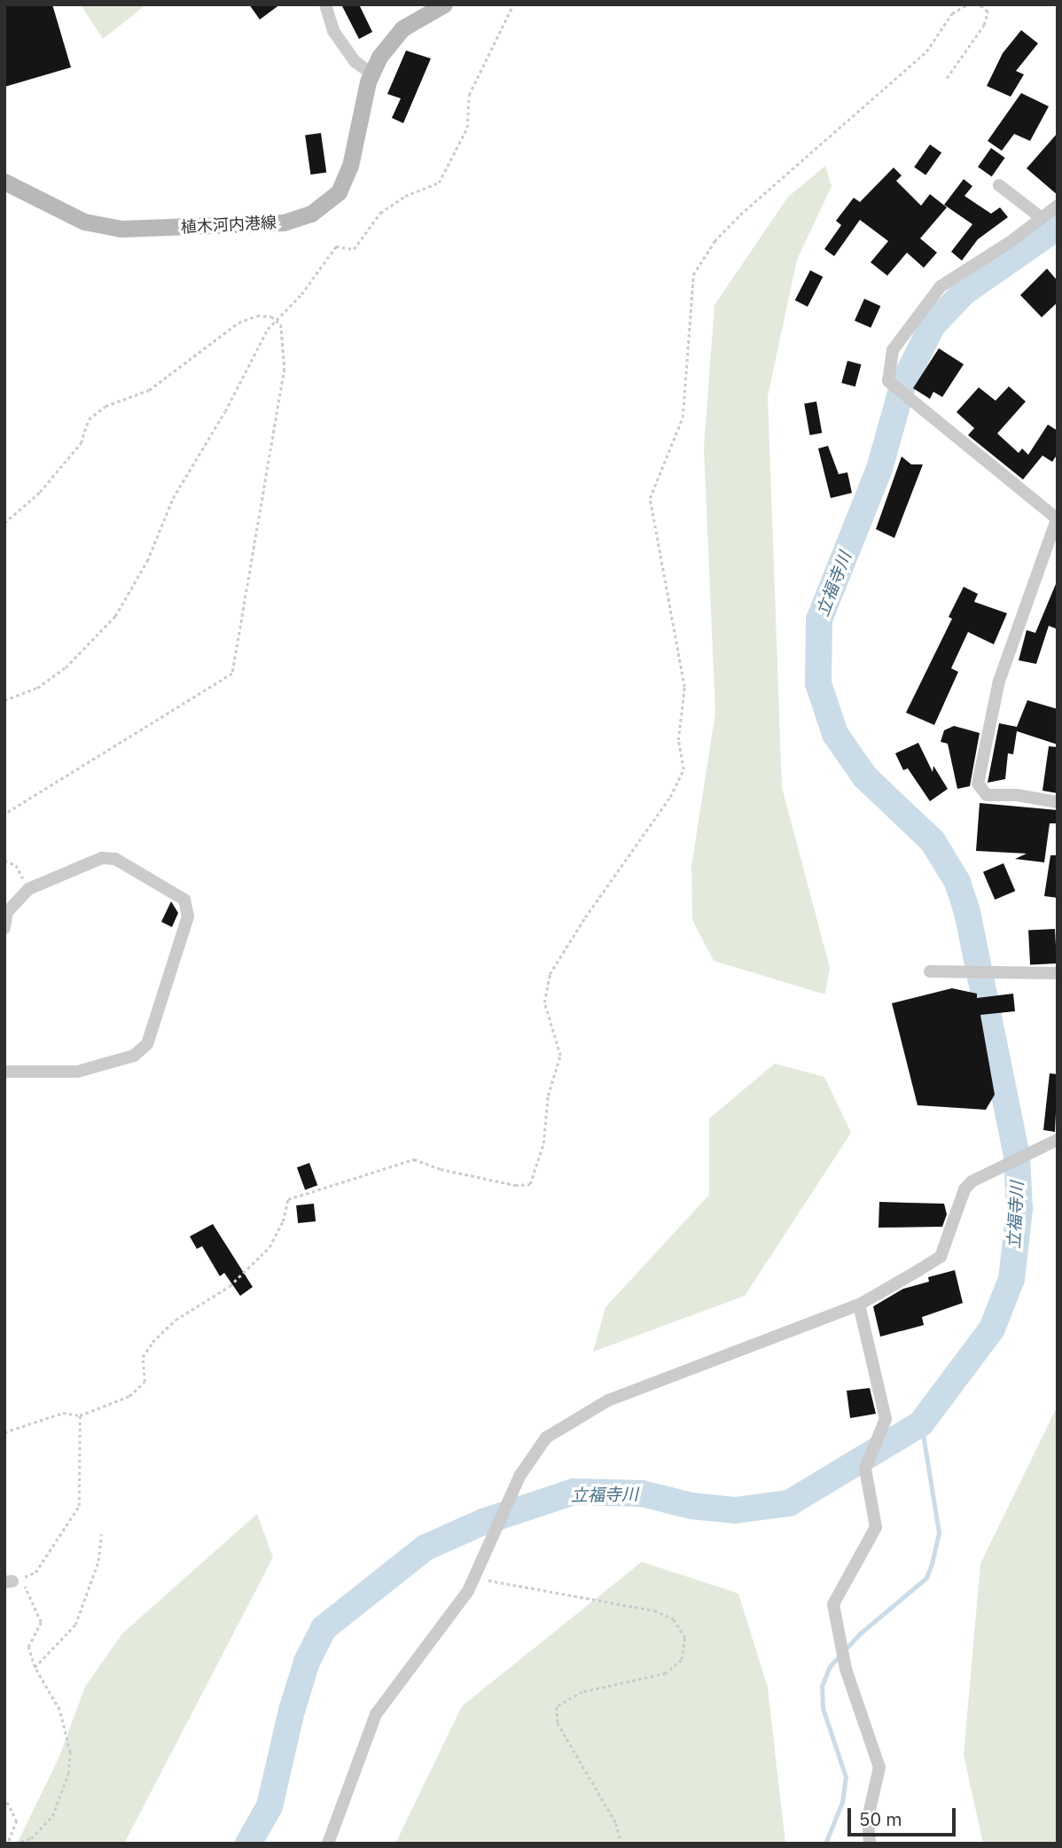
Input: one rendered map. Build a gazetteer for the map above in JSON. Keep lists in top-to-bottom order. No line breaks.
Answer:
{"streets":{"main road":["植木河内港線"]},"water":["立福寺川"],"scale_bar":"50 m"}
